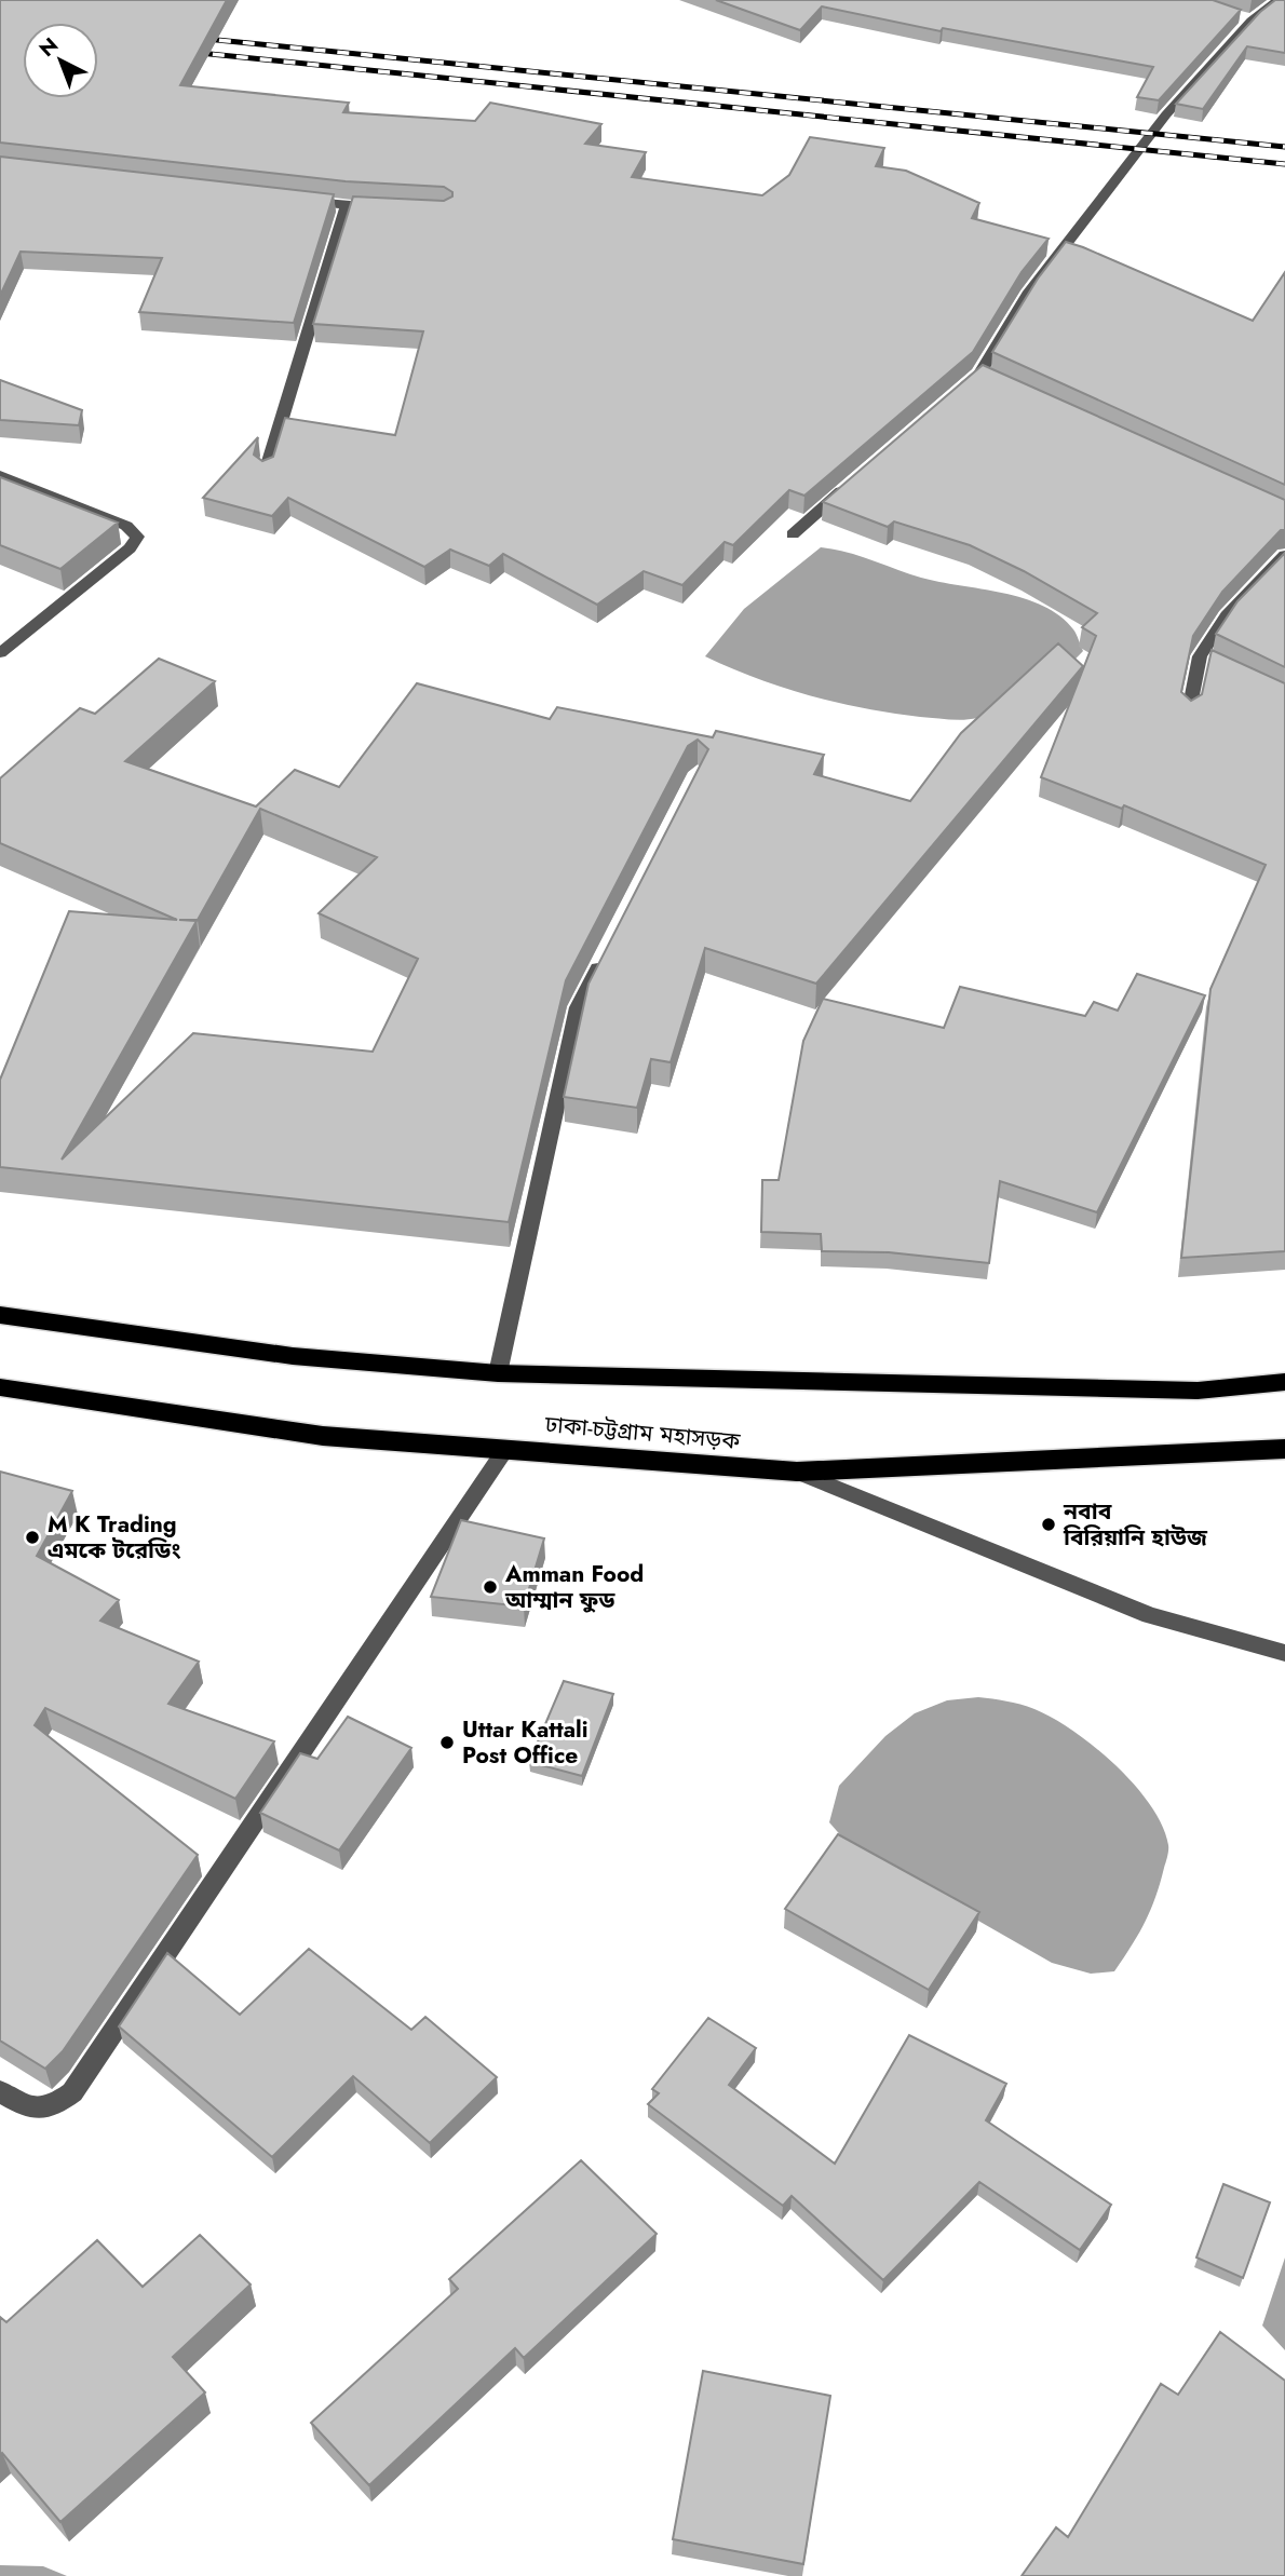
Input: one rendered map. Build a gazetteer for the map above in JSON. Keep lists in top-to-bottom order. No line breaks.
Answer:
{"streets":{"highway":["ঢাকা-চট্টগ্রাম মহাসড়ক"]},"places":["নবাব বিরিয়ানি হাউজ","M K Trading এমকে টরেডিং","Amman Food আম্মান ফুড","Uttar Kattali Post Office"],"north":"top left"}
